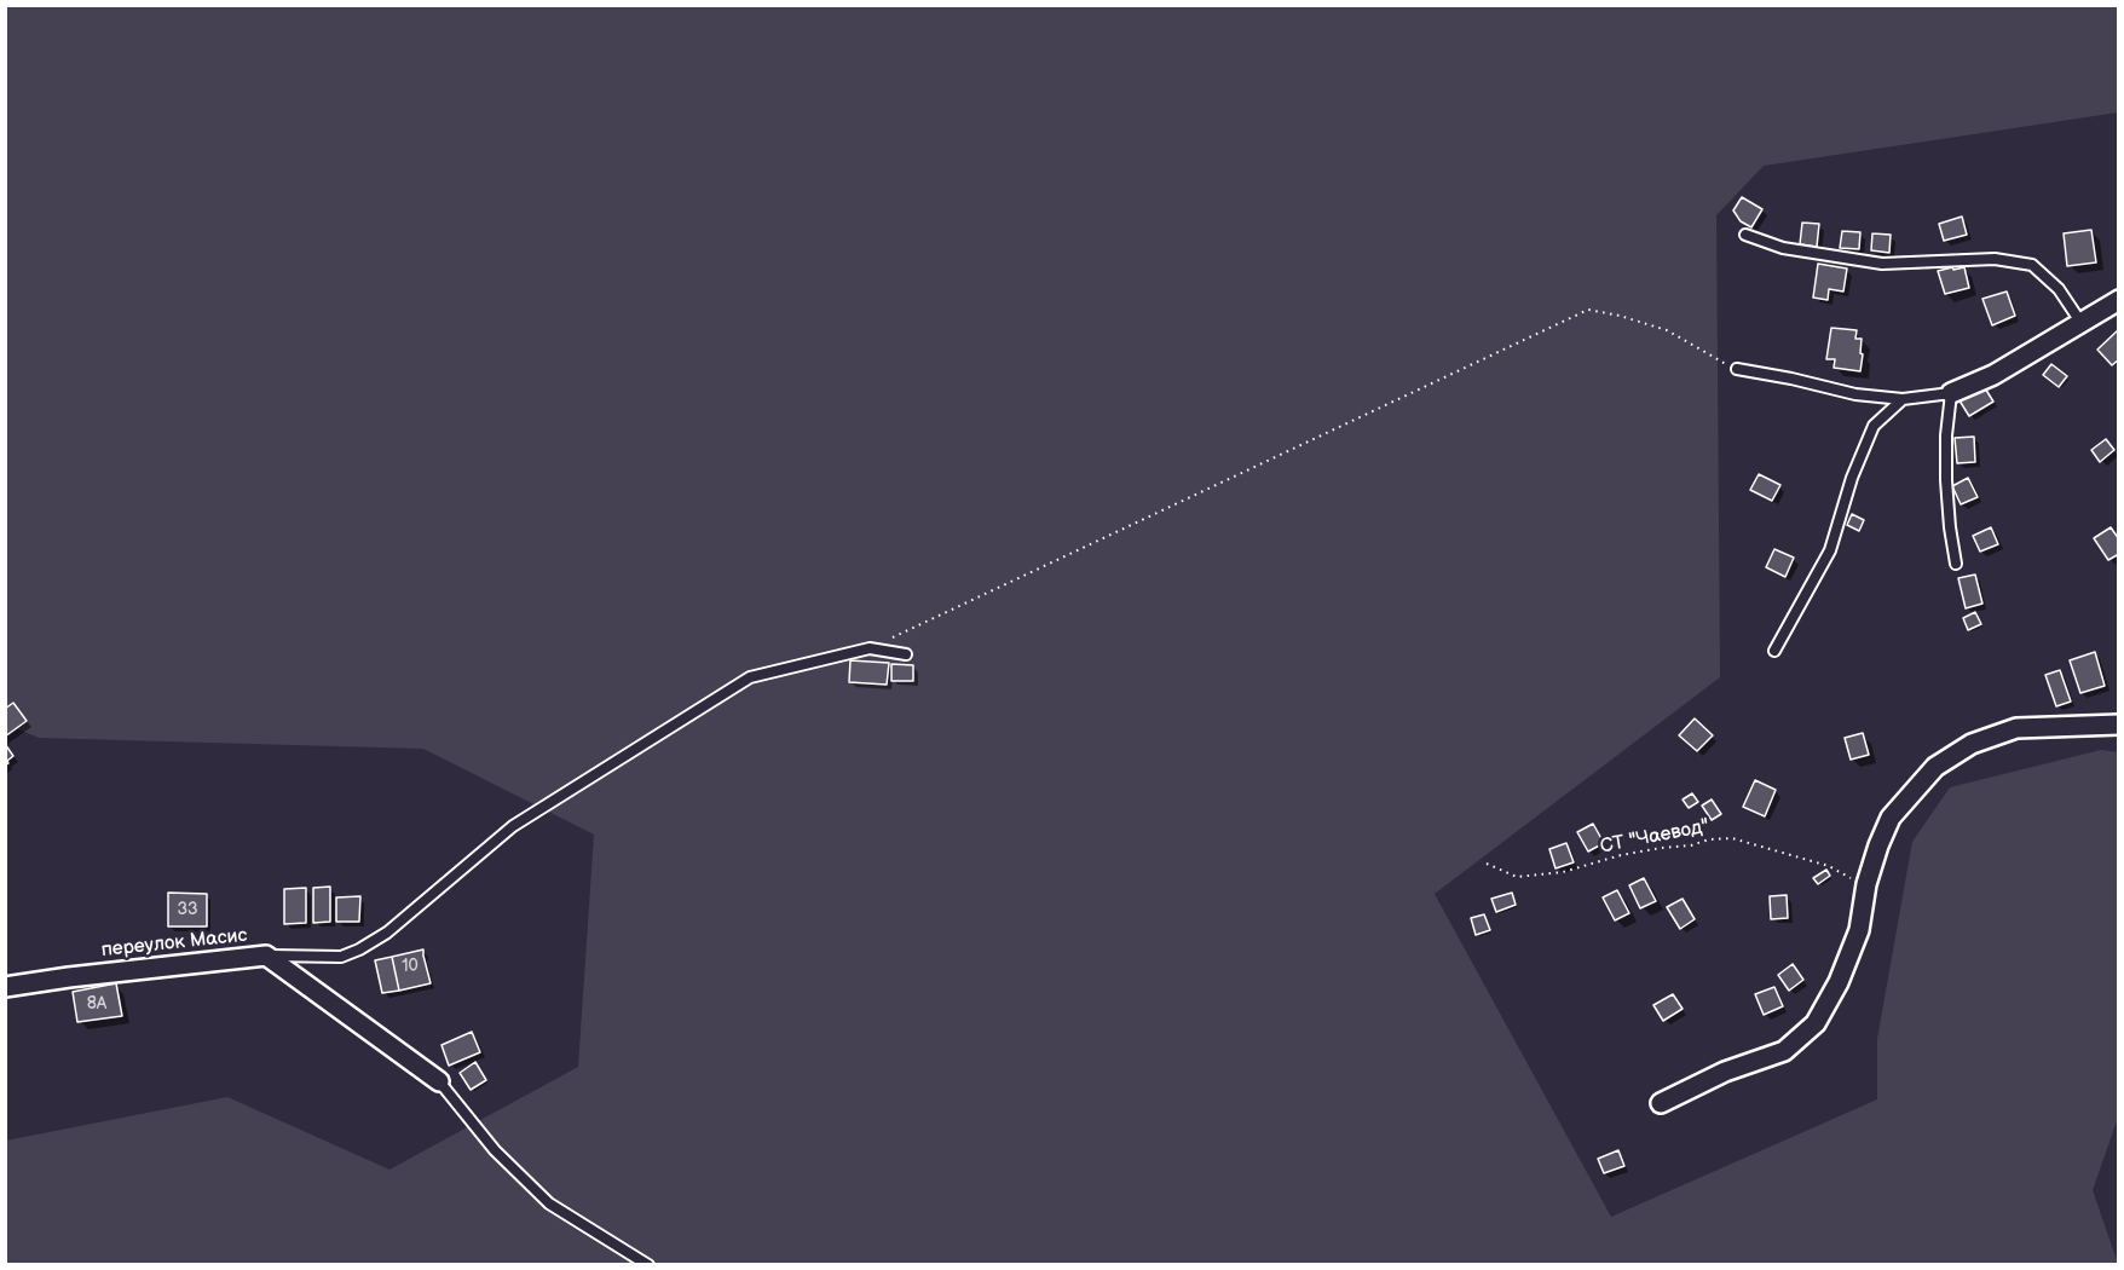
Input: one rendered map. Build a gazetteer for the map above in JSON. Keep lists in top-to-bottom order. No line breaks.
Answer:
{"streets":{"street":["переулок Масис"],"path":["СТ \"Чаевод\""]},"house_numbers":["33","10","8А"]}
